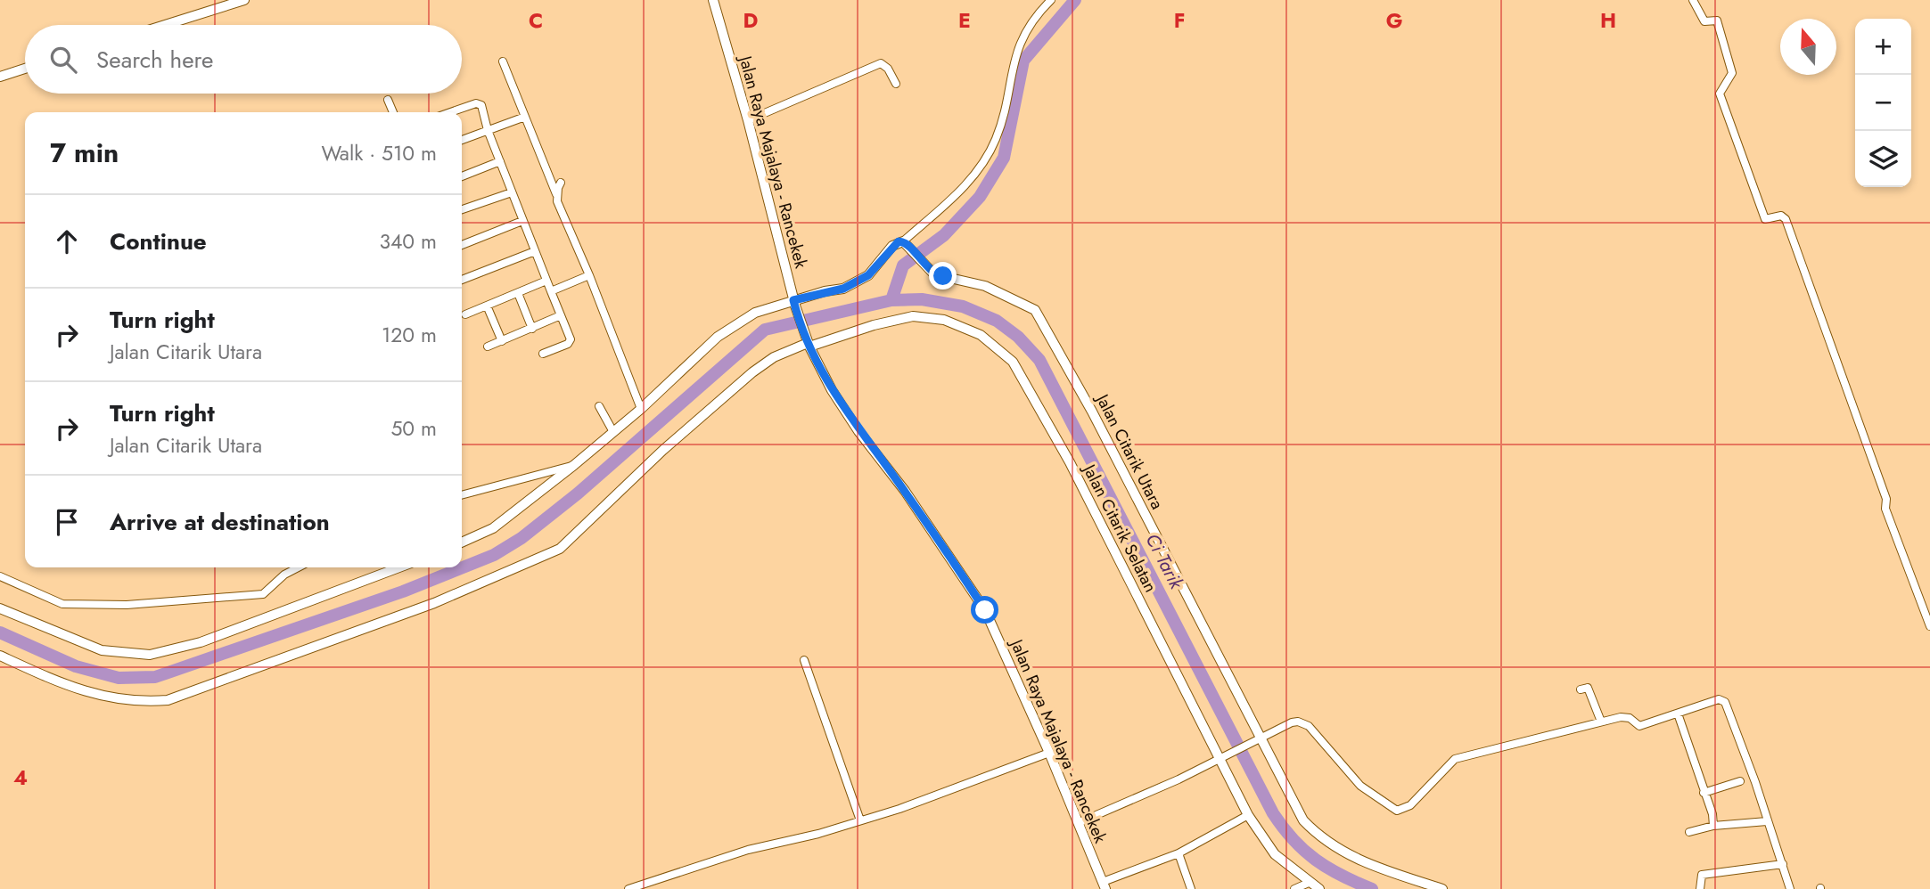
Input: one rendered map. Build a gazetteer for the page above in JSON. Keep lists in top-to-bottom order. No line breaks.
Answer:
{"streets":{"street":["Jalan Raya Majalaya - Rancekek","Jalan Citarik Utara","Jalan Citarik Selatan"]},"crossings":[["Jalan Raya Majalaya - Rancekek","Jalan Citarik Selatan"]],"water":["Ci Tarik"],"north":"top","page":{"map_buttons":["+","−"],"search":"Search here","heading":["7 min","Walk · 510 m"],"list":[["Continue","340 m"],["Turn right","Jalan Citarik Utara","120 m"],["Turn right","Jalan Citarik Utara","50 m"],"Arrive at destination"]},"grid":{"columns":["C","D","E","F","G","H"],"rows":["4"]}}
